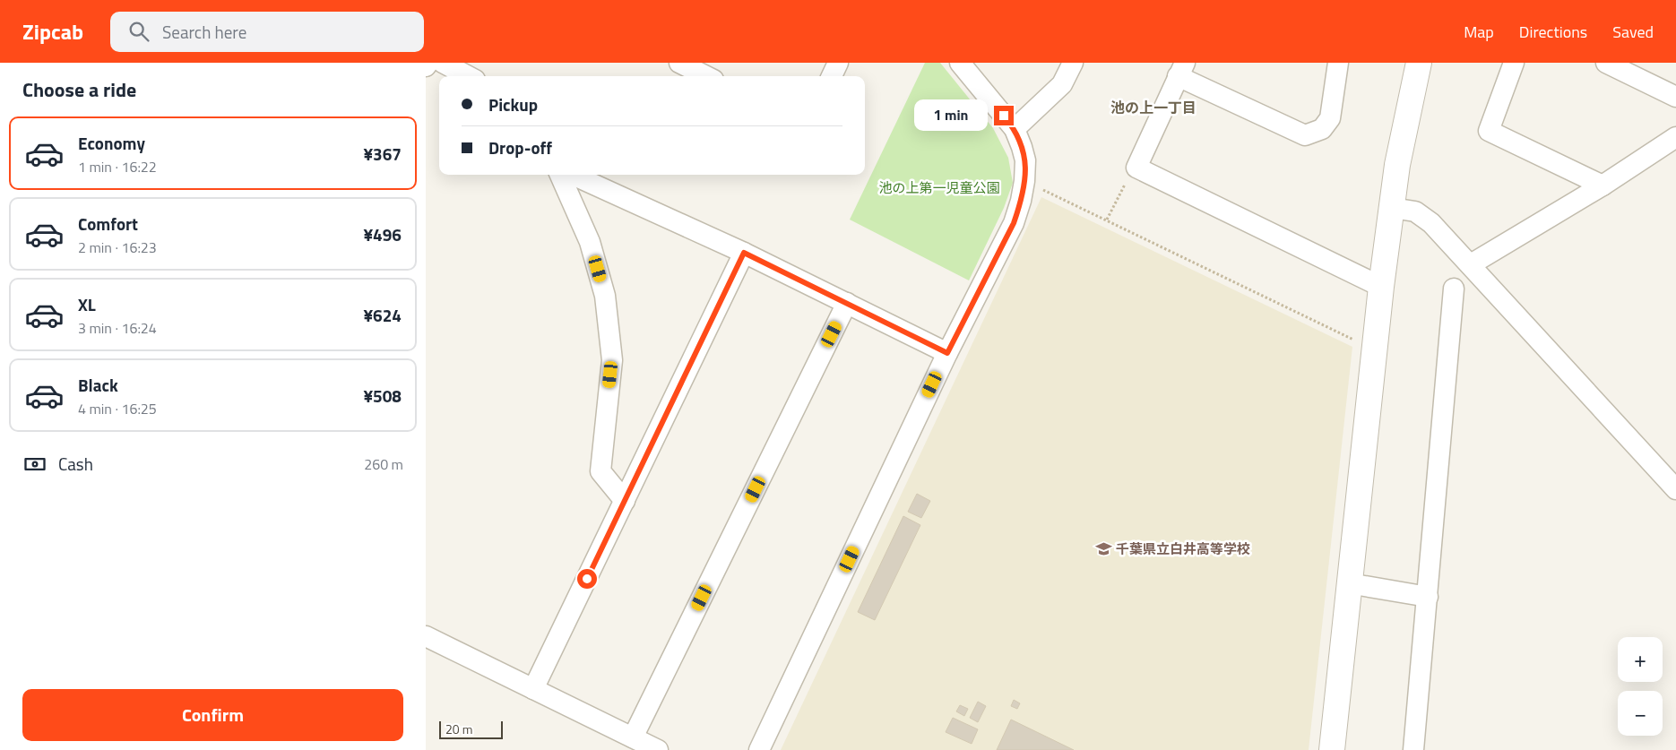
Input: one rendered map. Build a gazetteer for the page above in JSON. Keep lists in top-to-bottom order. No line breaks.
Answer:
{"districts":["池の上一丁目"],"parks":["池の上第一児童公園"],"places":{"school or university":["千葉県立白井高等学校"]},"scale_bar":"20 m","page":{"header":"Zipcab","search":"Search here","nav":["Map","Directions","Saved"],"heading":"Choose a ride","banner":["Pickup","Drop-off"],"bubble":"1 min","list":[{"name":"Economy","note":"1 min · 16:22","value":"¥367"},{"name":"Comfort","note":"2 min · 16:23","value":"¥496"},{"name":"XL","note":"3 min · 16:24","value":"¥624"},{"name":"Black","note":"4 min · 16:25","value":"¥508"}],"pay":["Cash","260 m"],"map_buttons":["+","−"],"buttons":"Confirm","scale":"20 m"}}
